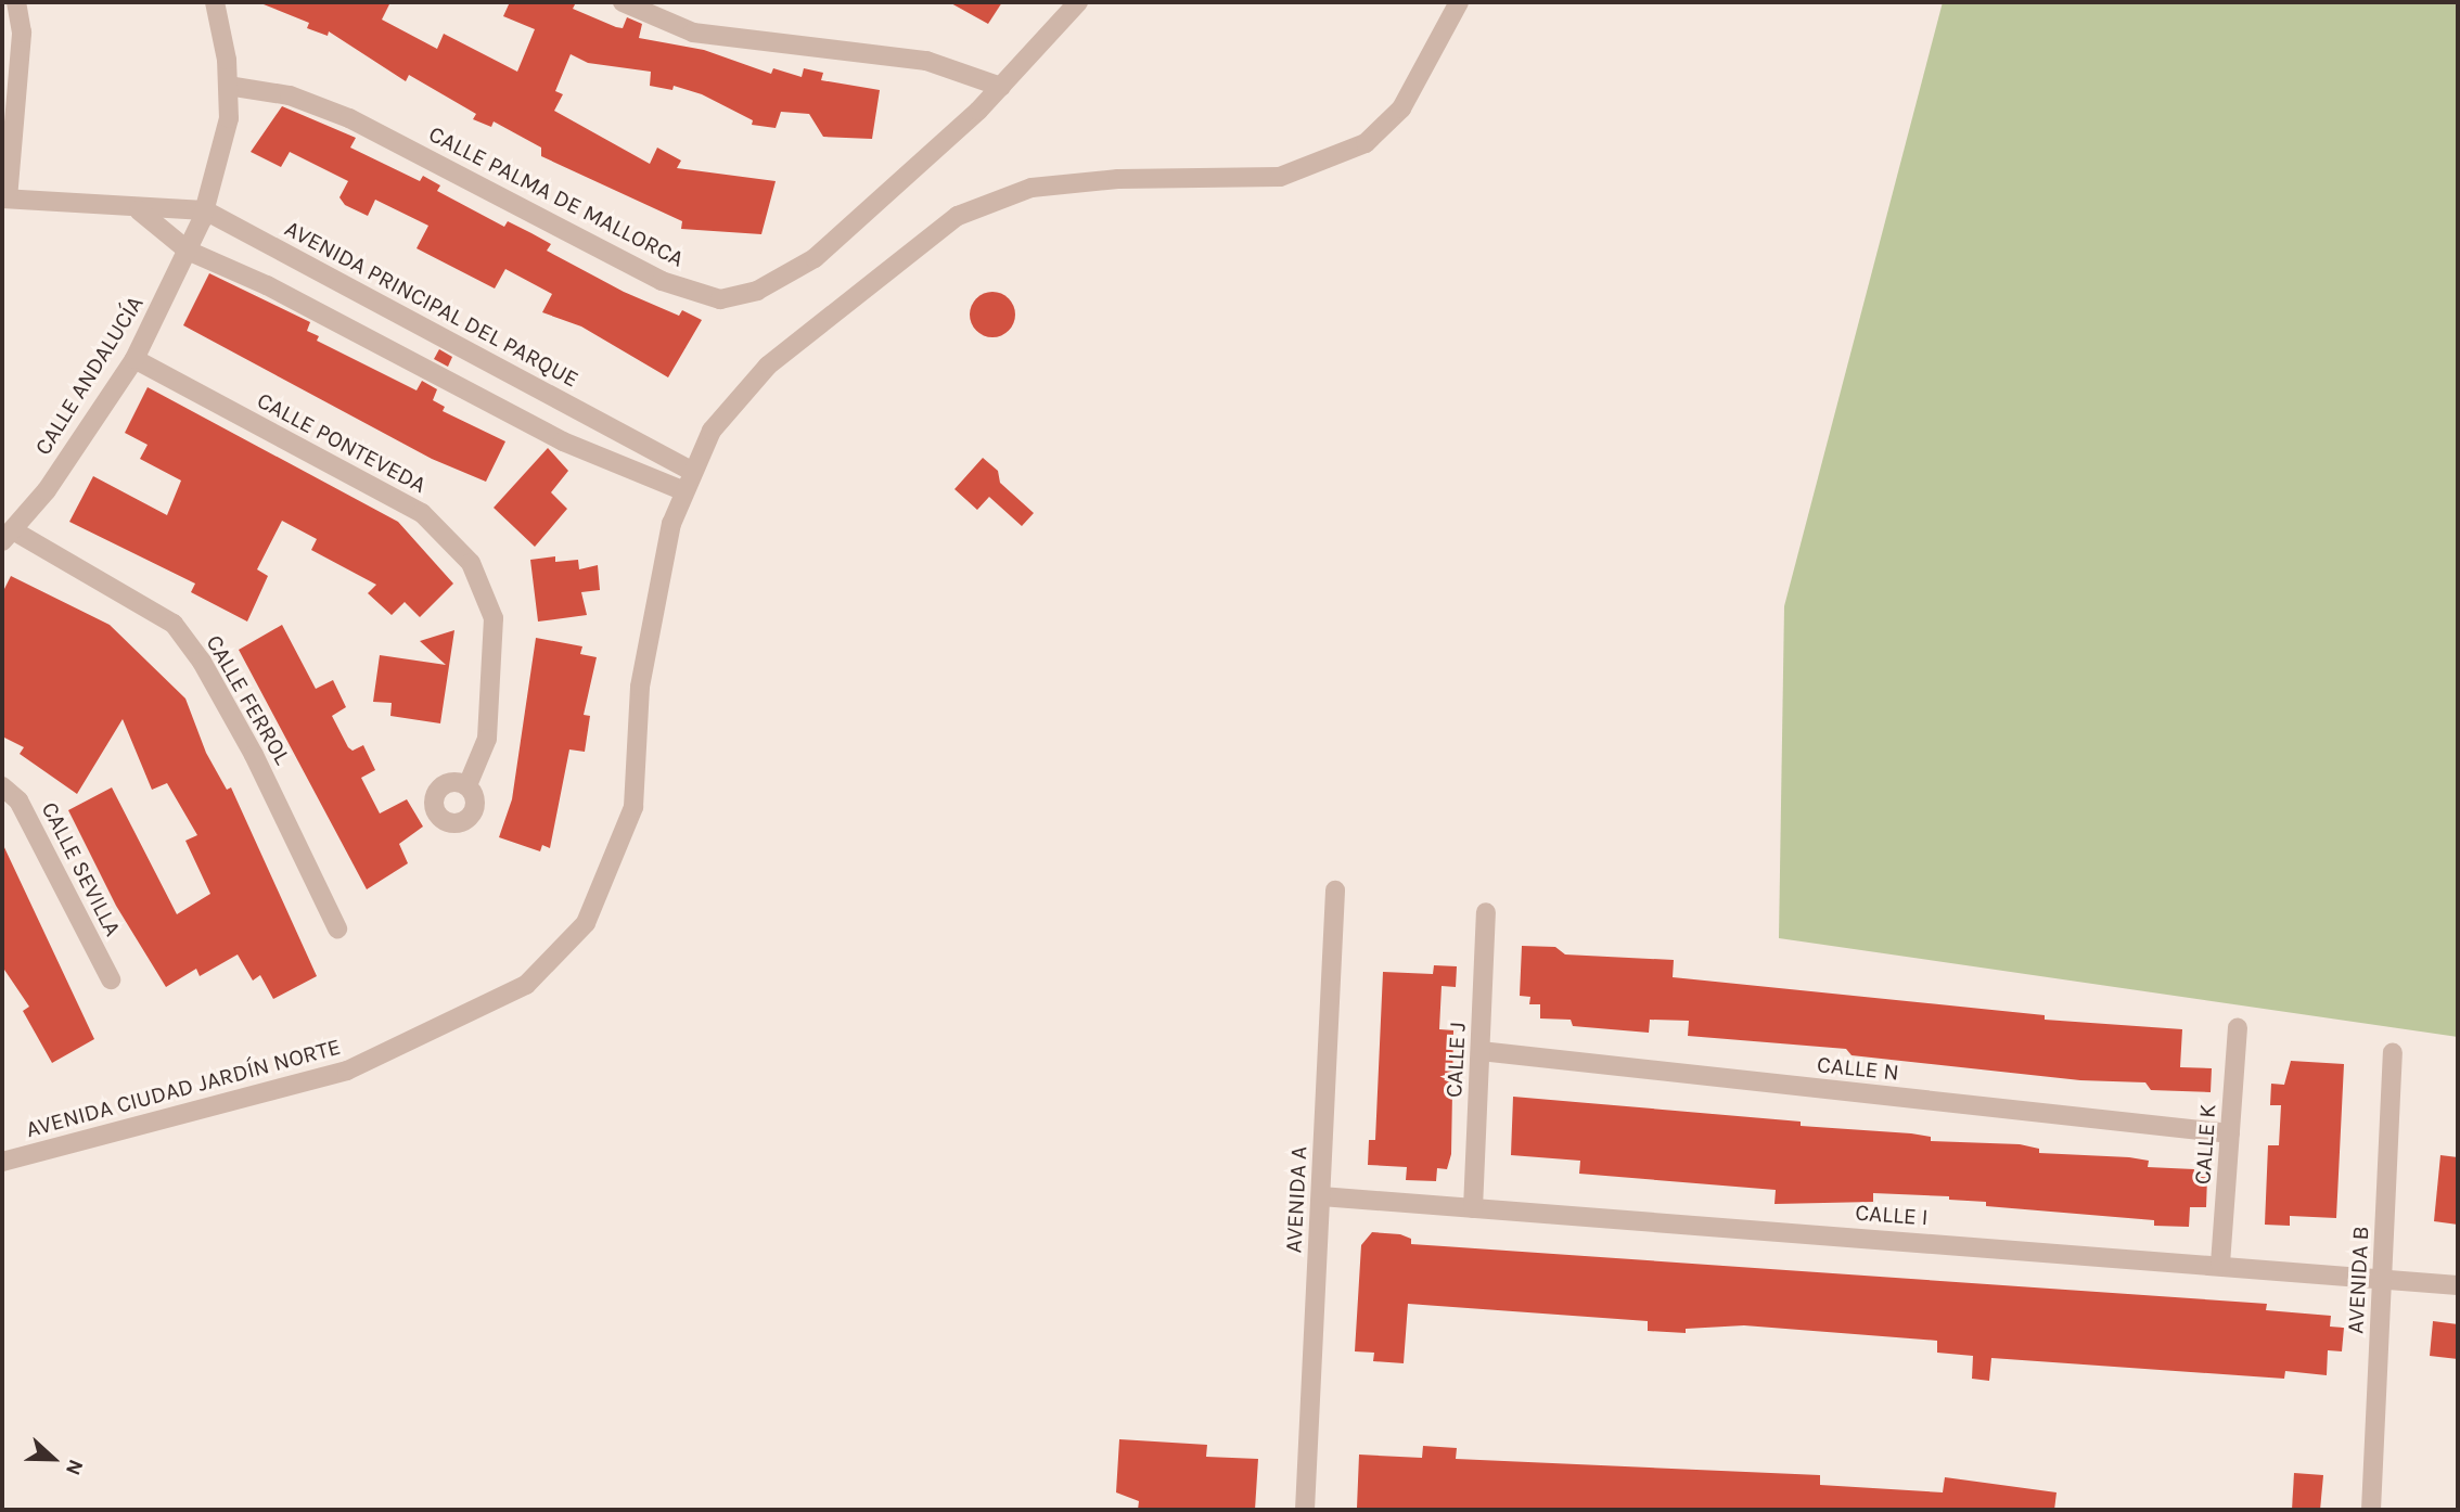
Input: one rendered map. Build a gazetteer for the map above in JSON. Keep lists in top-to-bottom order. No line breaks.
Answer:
{"streets":{"street":["CALLE PALMA DE MALLORCA","AVENIDA PRINCIPAL DEL PARQUE","CALLE ANDALUCÍA","CALLE PONTEVEDA","CALLE FERROL","CALLE SEVILLA","CALLE J","CALLE N","AVENIDA CIUDAD JARDÍN NORTE","CALLE K","AVENIDA A","CALLE I","AVENIDA B"]},"crossings":[["CALLE PALMA DE MALLORCA","CALLE ANDALUCÍA"],["AVENIDA PRINCIPAL DEL PARQUE","CALLE ANDALUCÍA"],["AVENIDA PRINCIPAL DEL PARQUE","AVENIDA CIUDAD JARDÍN NORTE"],["CALLE ANDALUCÍA","CALLE PONTEVEDA"],["CALLE ANDALUCÍA","CALLE FERROL"],["CALLE J","CALLE N"],["CALLE J","CALLE I"],["CALLE N","CALLE K"],["CALLE K","CALLE I"],["AVENIDA A","CALLE I"],["CALLE I","AVENIDA B"]],"north":"right"}
